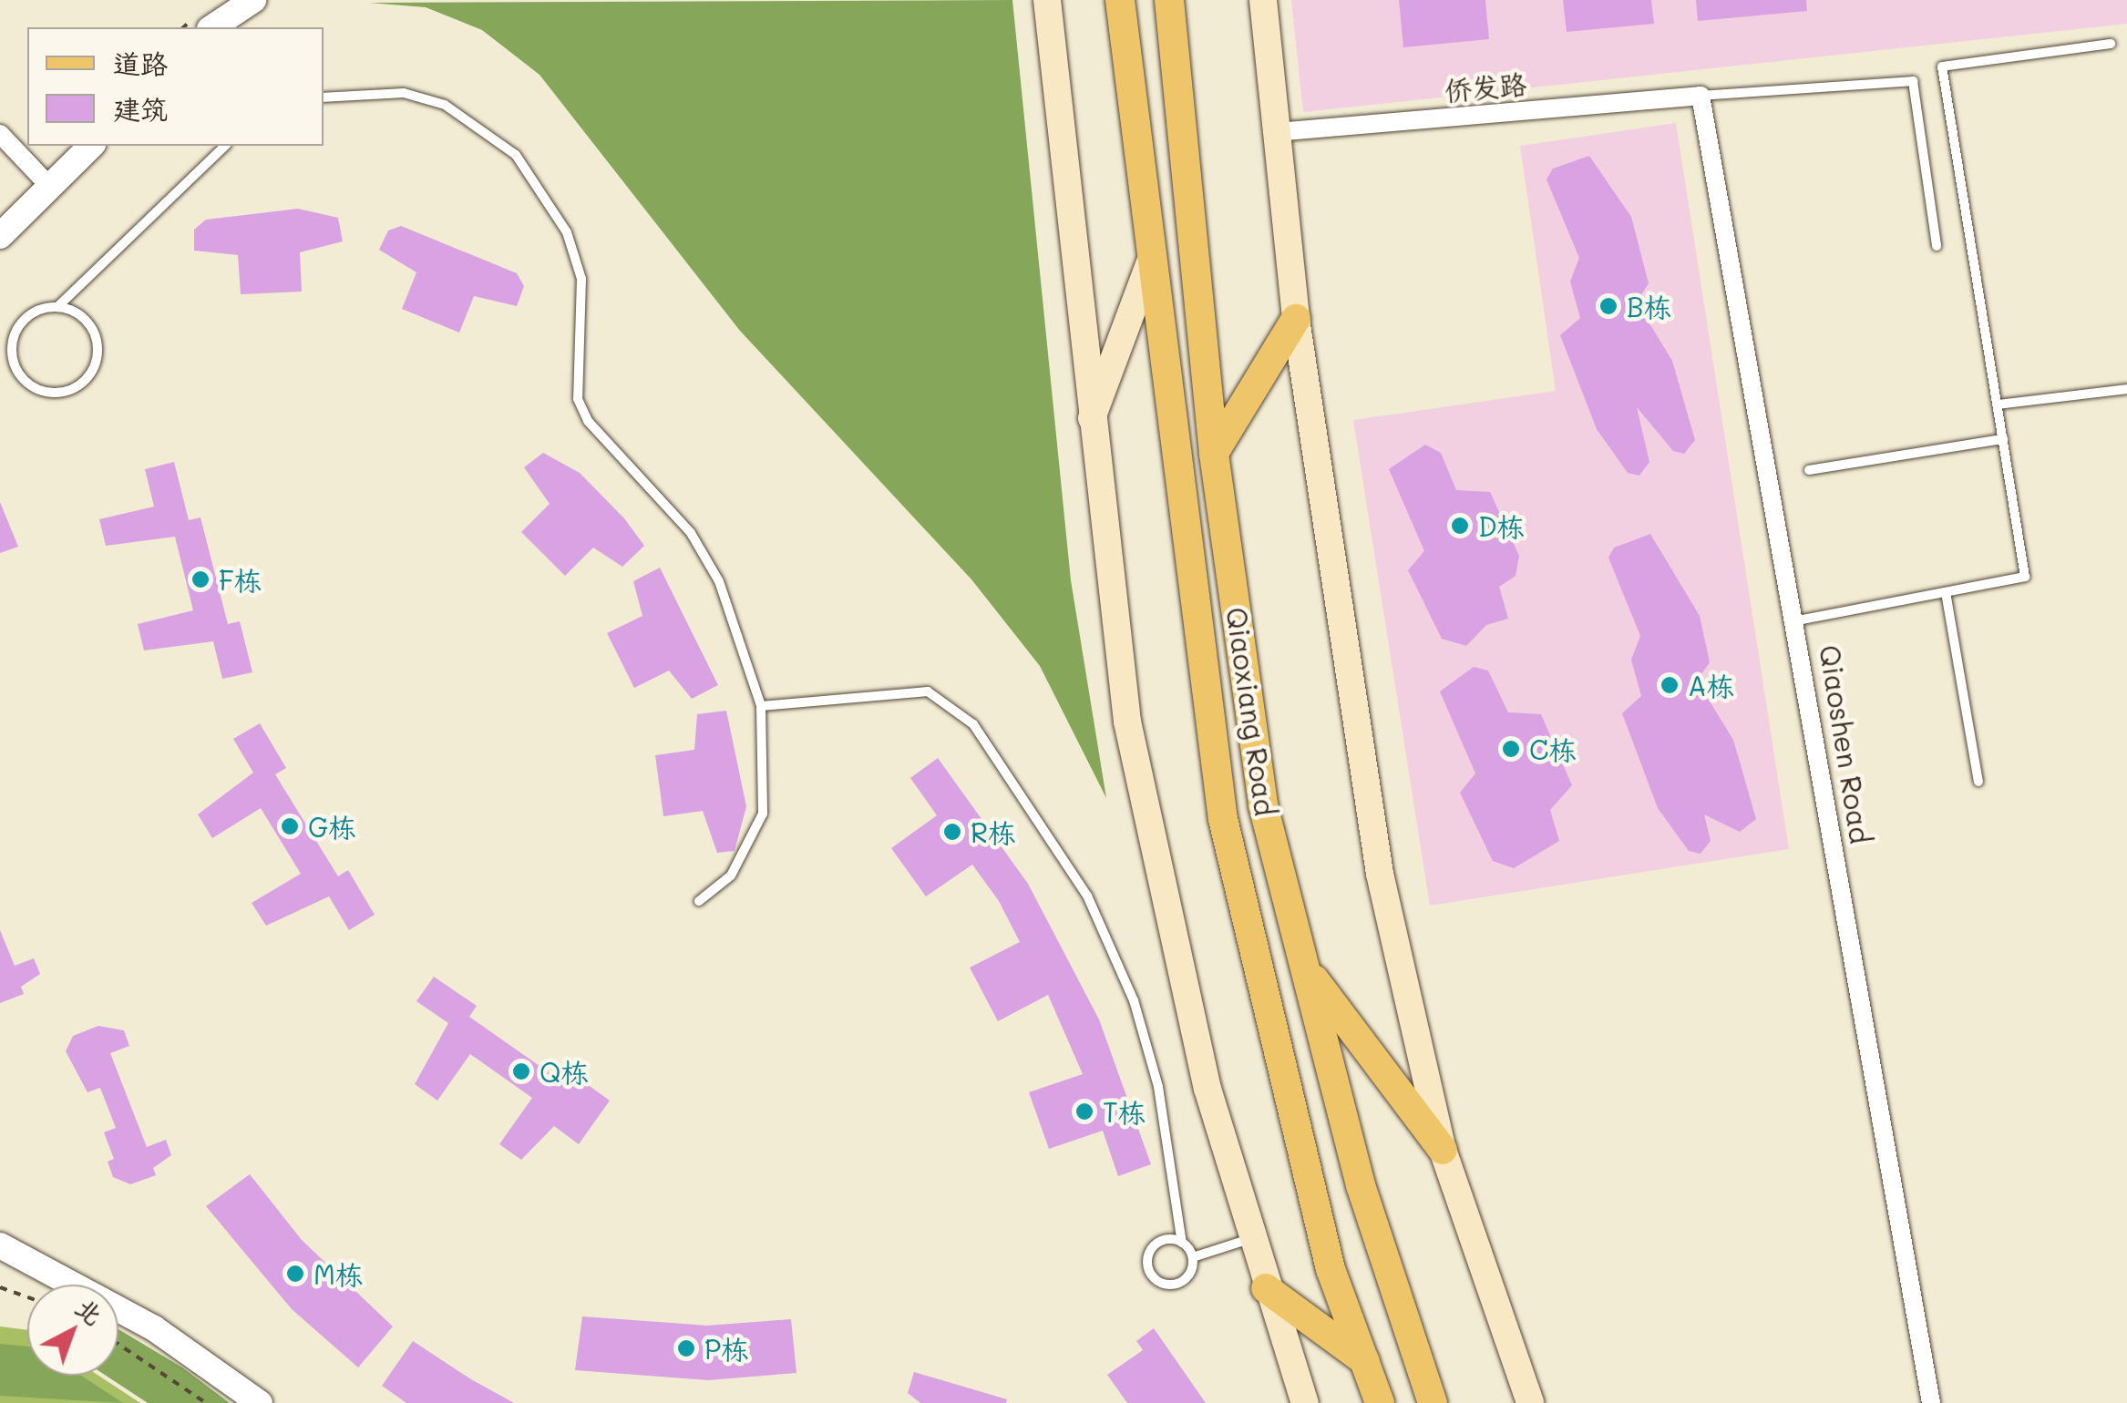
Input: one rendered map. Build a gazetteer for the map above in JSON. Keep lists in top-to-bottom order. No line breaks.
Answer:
{"streets":{"main road":["Qiaoxiang Road"],"street":["侨发路","Qiaoshen Road"]},"crossings":[["侨发路","Qiaoshen Road"]],"places":["B栋","D栋","F栋","A栋","C栋","G栋","R栋","Q栋","T栋","M栋","P栋"],"legend":["道路","建筑"],"north":"top right"}
